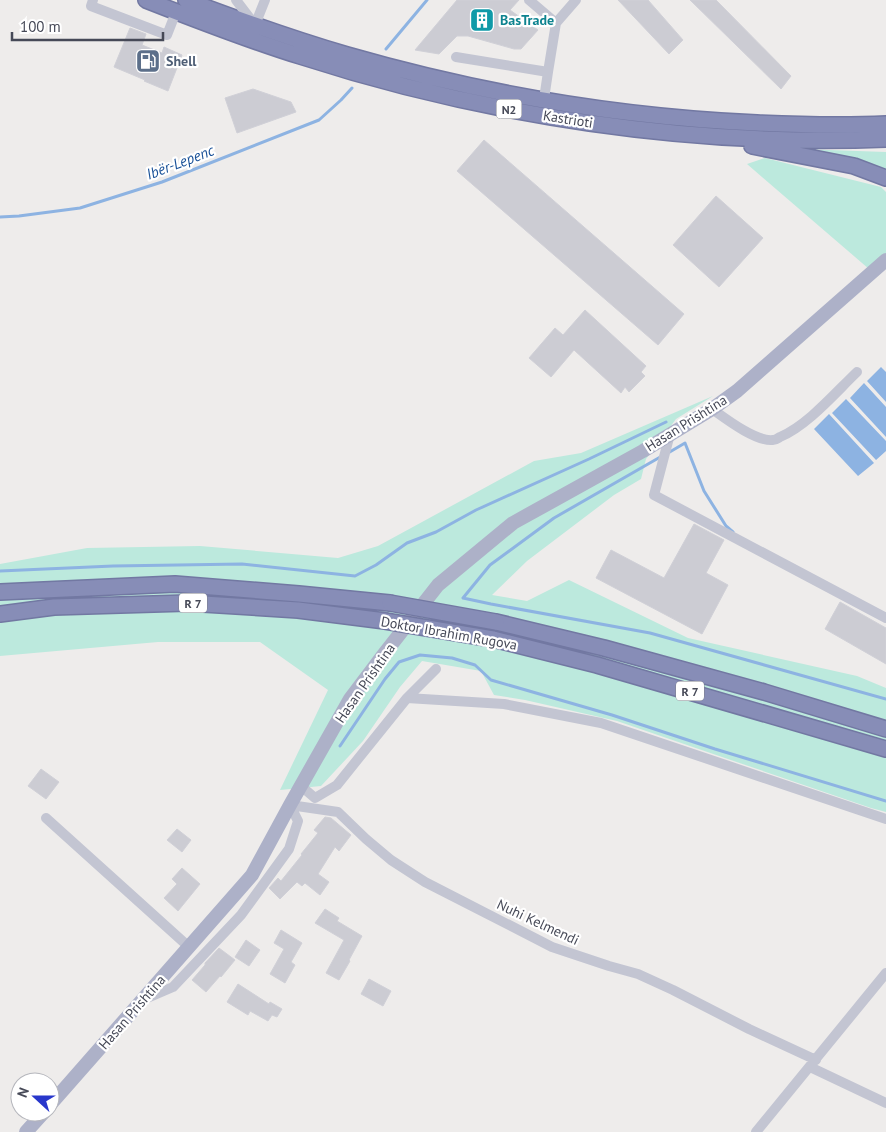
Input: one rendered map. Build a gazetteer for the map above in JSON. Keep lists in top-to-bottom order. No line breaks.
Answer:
{"streets":{"highway":["N2","Kastrioti","R 7","Doktor Ibrahim Rugova"],"main road":["Hasan Prishtina"],"street":["Nuhi Kelmendi"]},"crossings":[["Hasan Prishtina","Nuhi Kelmendi"]],"water":["Ibër-Lepenc"],"places":{"building":["BasTrade"],"fuel station":["Shell"]},"scale_bar":"100 m","north":"left"}
